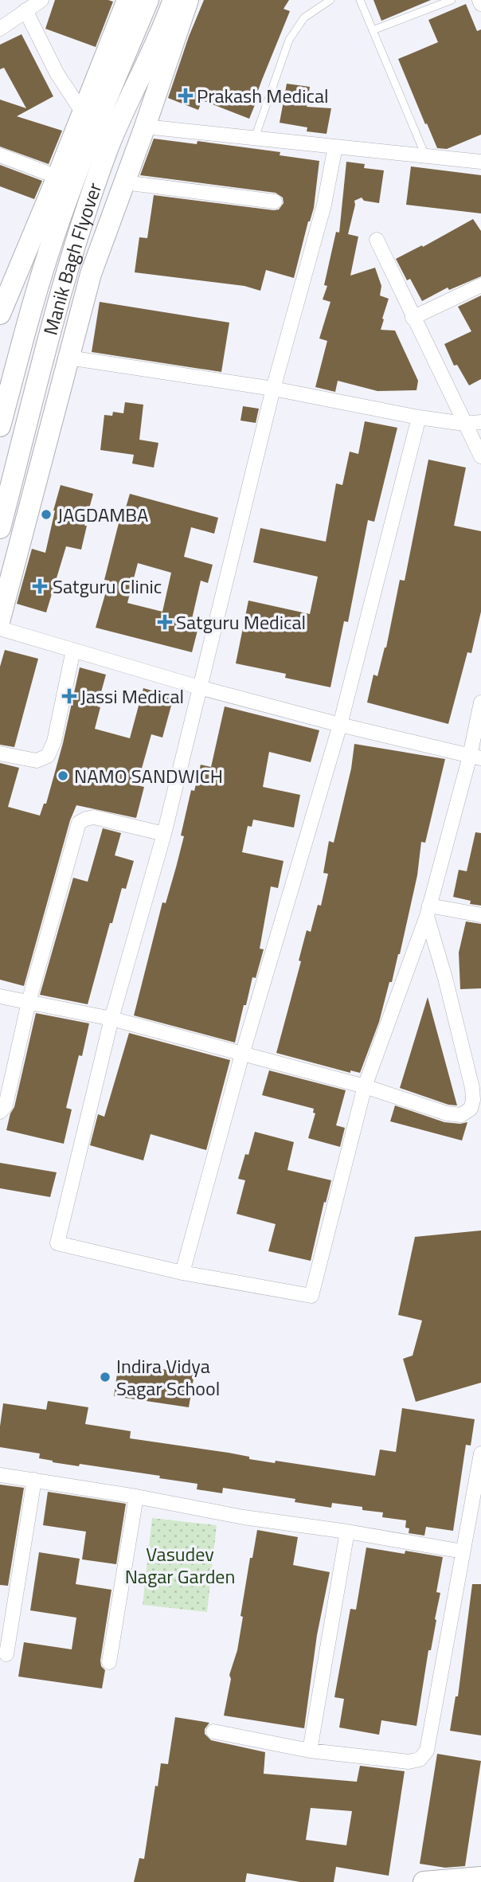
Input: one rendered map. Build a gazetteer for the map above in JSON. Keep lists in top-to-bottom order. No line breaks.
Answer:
{"streets":{"main road":["Manik Bagh Flyover"]},"parks":["Vasudev Nagar Garden"],"places":{"health":["Prakash Medical","Satguru Clinic","Satguru Medical","Jassi Medical"],"other":["JAGDAMBA","NAMO SANDWICH","Indira Vidya Sagar School"]}}
